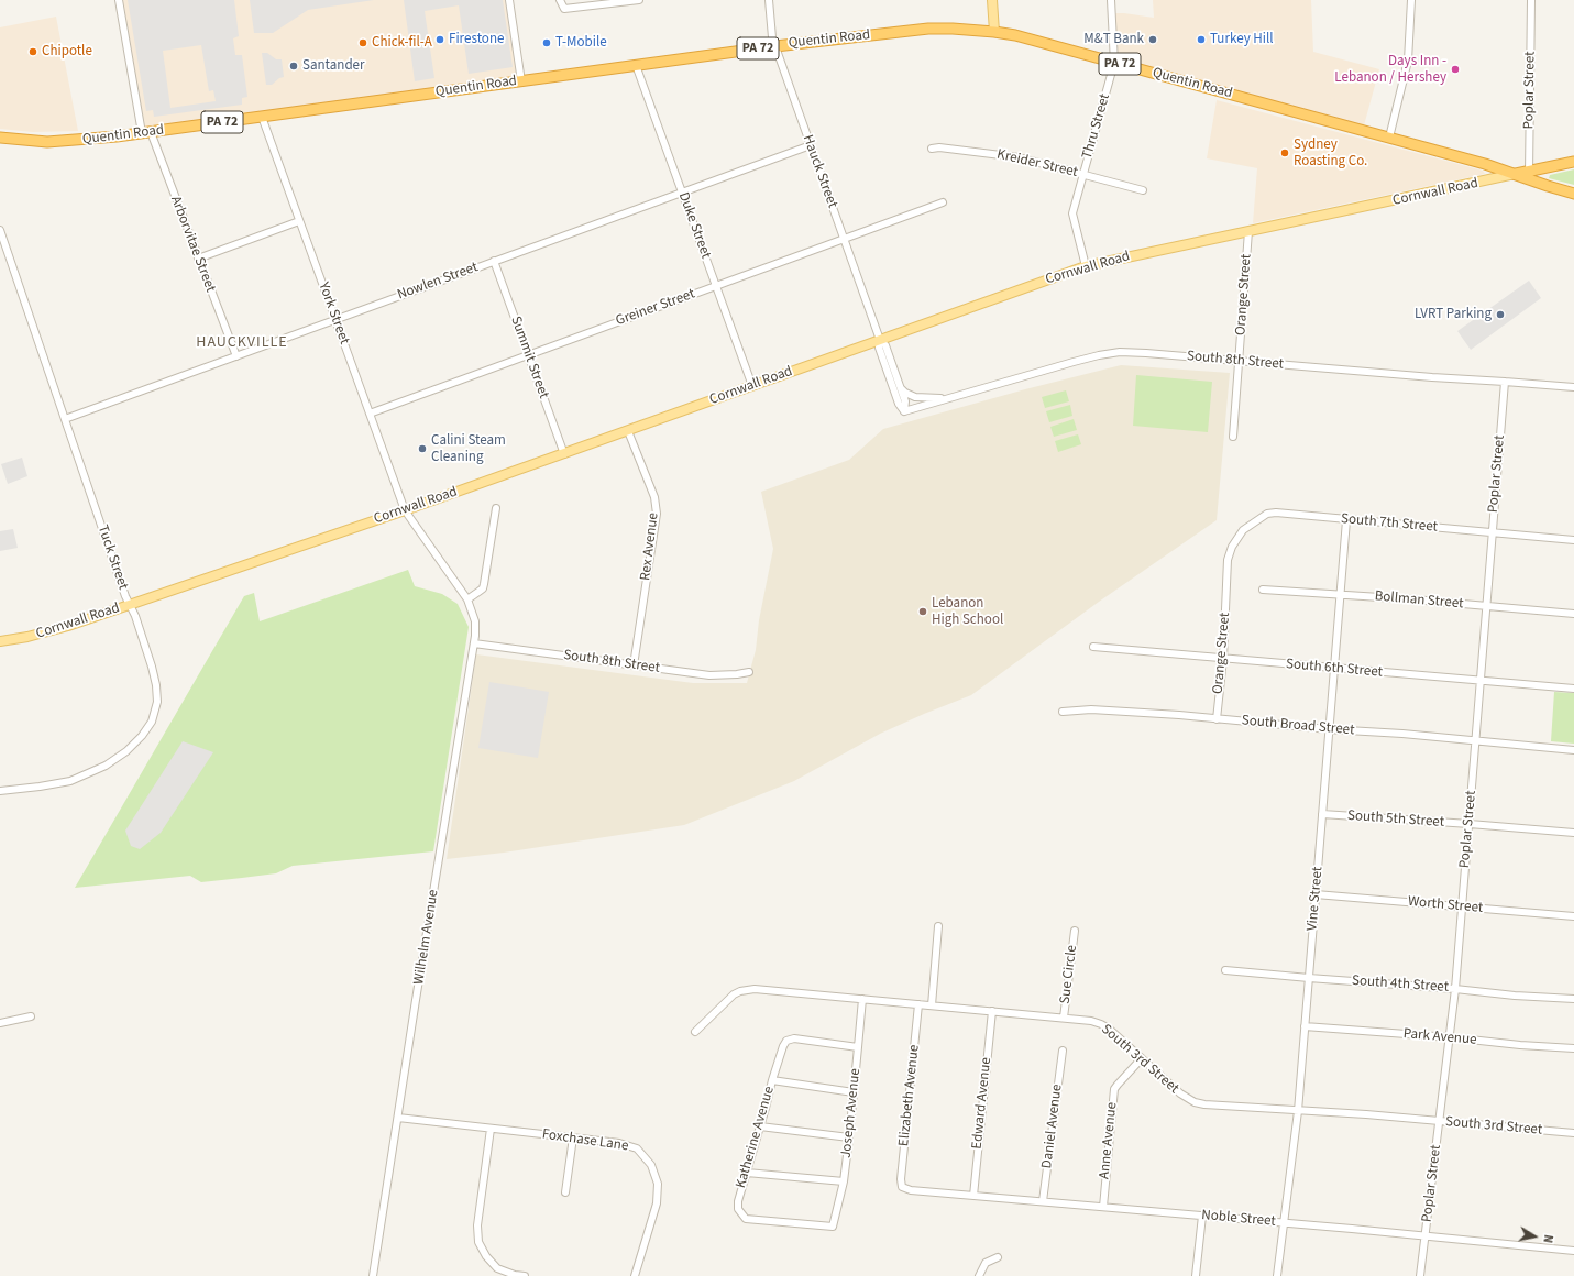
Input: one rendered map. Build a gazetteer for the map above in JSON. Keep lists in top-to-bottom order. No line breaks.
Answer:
{"streets":{"highway":["Quentin Road","PA 72"],"main road":["Cornwall Road"],"street":["Poplar Street","Thru Street","Kreider Street","Hauck Street","Duke Street","Arborvitae Street","Nowlen Street","Orange Street","Greiner Street","York Street","Summit Street","South 8th Street","South 7th Street","Rex Avenue","Tuck Street","Bollman Street","South 6th Street","South Broad Street","South 5th Street","Vine Street","Worth Street","Wilhelm Avenue","Sue Circle","South 4th Street","Park Avenue","South 3rd Street","Elizabeth Avenue","Edward Avenue","Joseph Avenue","Daniel Avenue","Katherine Avenue","Foxchase Lane","Anne Avenue","Noble Street"]},"crossings":[["Quentin Road","Thru Street"],["Quentin Road","Hauck Street"],["Quentin Road","Cornwall Road"],["Quentin Road","Duke Street"],["Quentin Road","Arborvitae Street"],["Quentin Road","York Street"],["Poplar Street","South 8th Street"],["Poplar Street","South 7th Street"],["Poplar Street","Bollman Street"],["Poplar Street","South 6th Street"],["Poplar Street","South Broad Street"],["Poplar Street","South 5th Street"],["Poplar Street","Worth Street"],["Poplar Street","South 4th Street"],["Poplar Street","Park Avenue"],["Poplar Street","South 3rd Street"],["Poplar Street","Noble Street"],["Thru Street","Kreider Street"],["Thru Street","Cornwall Road"],["Hauck Street","Cornwall Road"],["Hauck Street","Nowlen Street"],["Hauck Street","Greiner Street"],["Hauck Street","South 8th Street"],["Cornwall Road","Duke Street"],["Cornwall Road","Orange Street"],["Cornwall Road","York Street"],["Cornwall Road","Summit Street"],["Cornwall Road","Rex Avenue"],["Cornwall Road","Tuck Street"],["Cornwall Road","Wilhelm Avenue"],["Duke Street","Nowlen Street"],["Duke Street","Greiner Street"],["Arborvitae Street","Nowlen Street"],["Nowlen Street","York Street"],["Nowlen Street","Summit Street"],["Nowlen Street","Tuck Street"],["Orange Street","South 8th Street"],["Orange Street","South 7th Street"],["Orange Street","South 6th Street"],["Orange Street","South Broad Street"],["Greiner Street","York Street"],["Greiner Street","Summit Street"],["York Street","Wilhelm Avenue"],["South 8th Street","Rex Avenue"],["South 8th Street","Wilhelm Avenue"],["South 7th Street","Vine Street"],["Bollman Street","Vine Street"],["South 6th Street","Vine Street"],["South Broad Street","Vine Street"],["South 5th Street","Vine Street"],["Vine Street","Worth Street"],["Vine Street","South 4th Street"],["Vine Street","Park Avenue"],["Vine Street","South 3rd Street"],["Vine Street","Noble Street"],["Wilhelm Avenue","Foxchase Lane"],["Sue Circle","South 3rd Street"],["South 3rd Street","Elizabeth Avenue"],["South 3rd Street","Edward Avenue"],["South 3rd Street","Joseph Avenue"],["South 3rd Street","Anne Avenue"],["Elizabeth Avenue","Noble Street"],["Edward Avenue","Noble Street"],["Joseph Avenue","Katherine Avenue"],["Daniel Avenue","Noble Street"],["Anne Avenue","Noble Street"]],"districts":["HAUCKVILLE"],"places":["Firestone","M&T Bank","Turkey Hill","Chick-fil-A","T-Mobile","Chipotle","Santander","Days Inn - Lebanon / Hershey","Sydney Roasting Co.","LVRT Parking","Calini Steam Cleaning","Lebanon High School"],"north":"right"}
